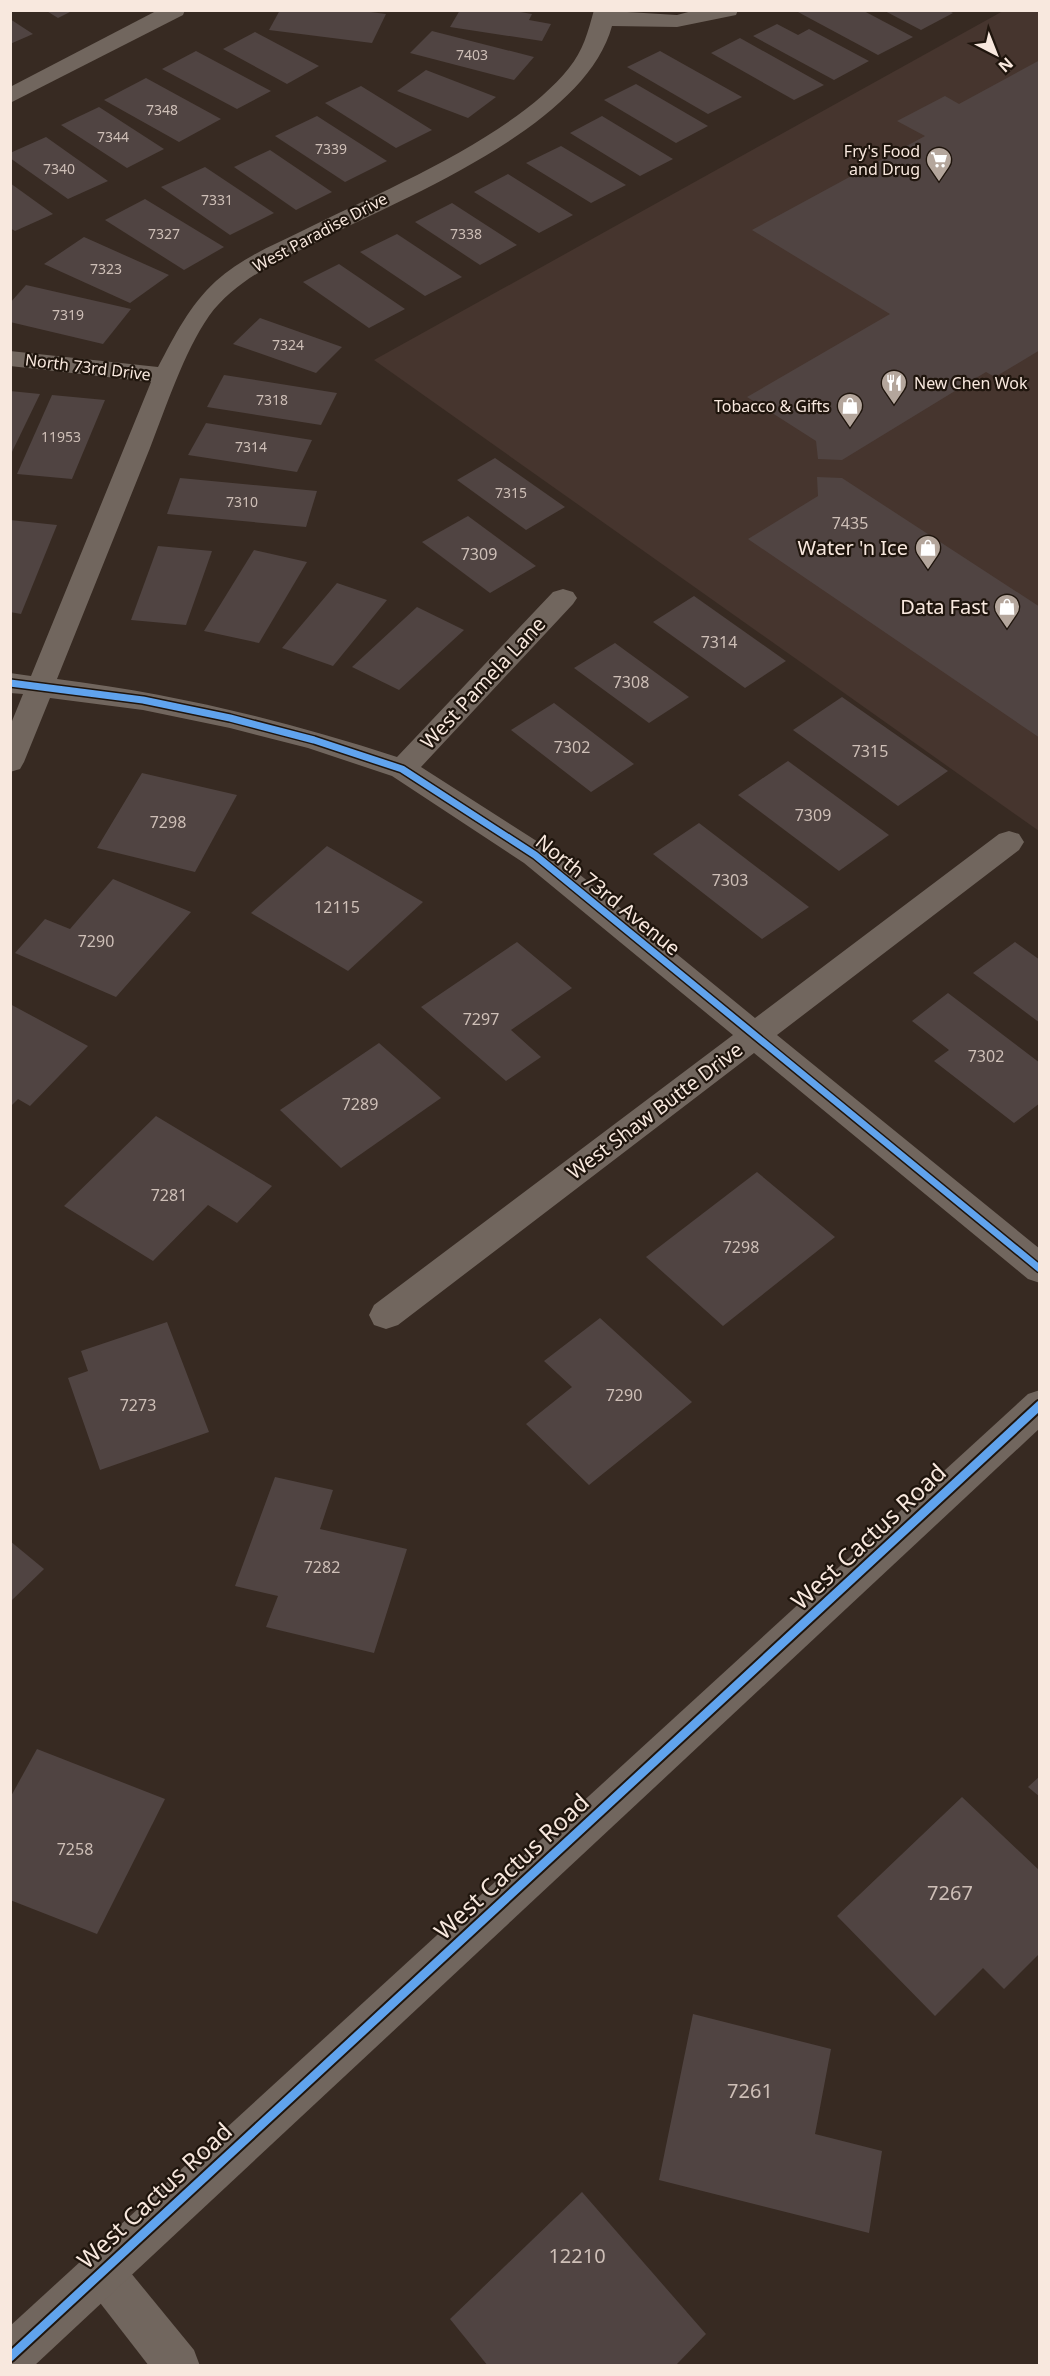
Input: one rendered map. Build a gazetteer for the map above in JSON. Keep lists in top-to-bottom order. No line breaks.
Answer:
{"streets":{"street":["West Paradise Drive","North 73rd Drive","West Pamela Lane","North 73rd Avenue","West Shaw Butte Drive","West Cactus Road"]},"crossings":[["West Paradise Drive","North 73rd Drive"],["West Paradise Drive","North 73rd Avenue"],["West Pamela Lane","North 73rd Avenue"],["North 73rd Avenue","West Shaw Butte Drive"]],"places":{"supermarket":["Fry's Food and Drug"],"restaurant":["New Chen Wok"],"shop":["Tobacco & Gifts","Water 'n Ice","Data Fast"]},"house_numbers":["7403","7348","7344","7339","7340","7331","7327","7338","7323","7319","7324","7318","11953","7314","7315","7310","7435","7309","7314","7308","7302","7315","7309","7298","7303","12115","7290","7297","7302","7289","7281","7298","7290","7273","7282","7258","7267","7261","12210"],"north":"bottom right"}
